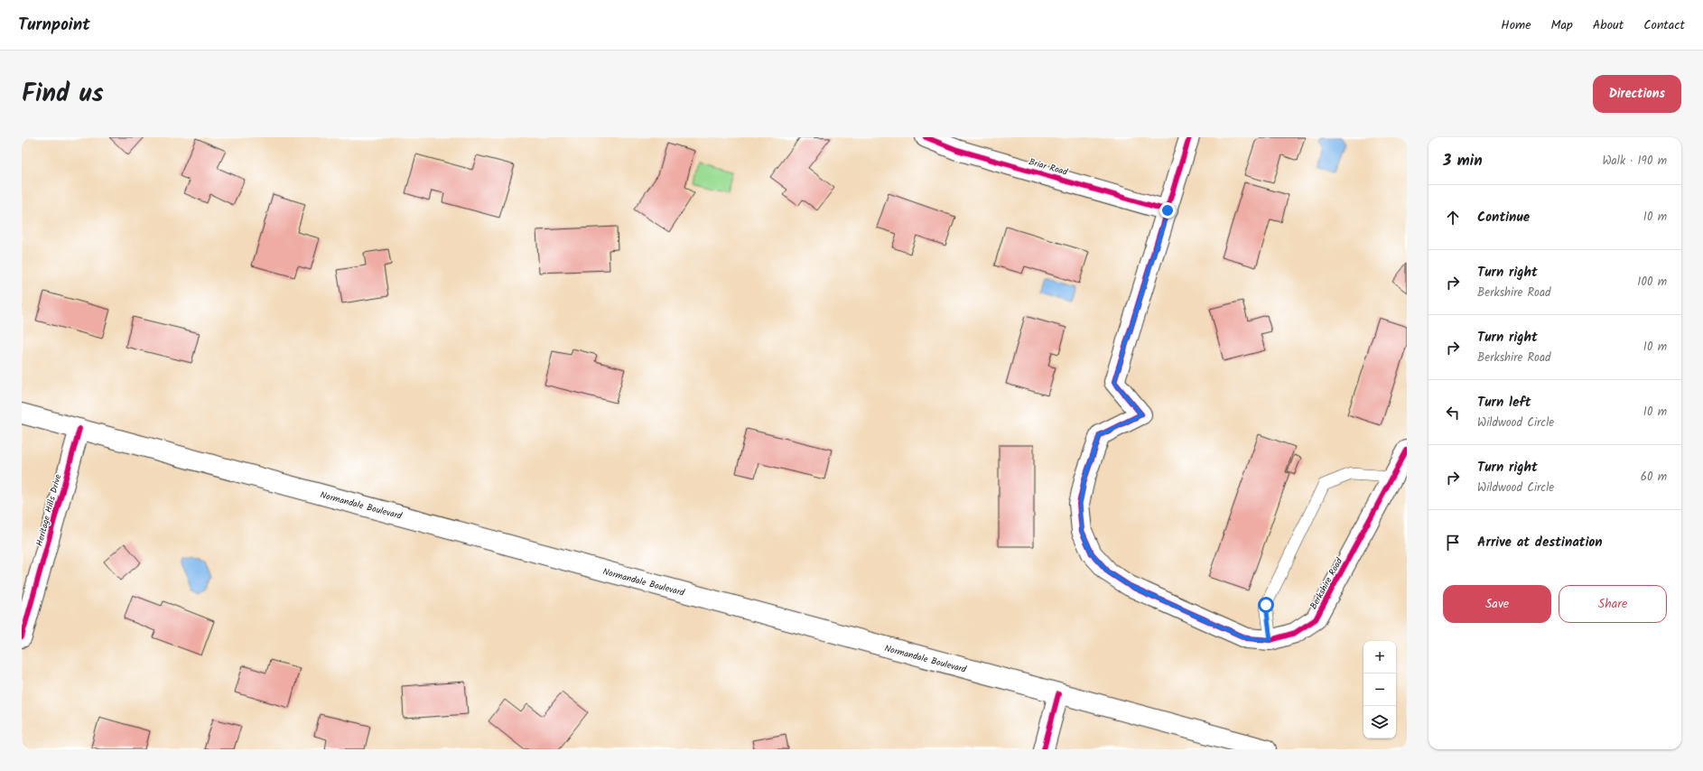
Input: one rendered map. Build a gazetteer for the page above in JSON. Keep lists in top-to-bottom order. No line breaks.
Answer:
{"streets":{"street":["Briar Road","Normandale Boulevard","Heritage Hills Drive","Berkshire Road"]},"crossings":[["Briar Road","Berkshire Road"],["Normandale Boulevard","Heritage Hills Drive"]],"page":{"header":"Turnpoint","nav":["Home","Map","About","Contact"],"title":"Find us","buttons":["Directions",["Save","Share"]],"heading":["3 min","Walk · 190 m"],"list":[["Continue","10 m"],["Turn right","Berkshire Road","100 m"],["Turn right","Berkshire Road","10 m"],["Turn left","Wildwood Circle","10 m"],["Turn right","Wildwood Circle","60 m"],"Arrive at destination"],"map_buttons":["+","−"]}}
